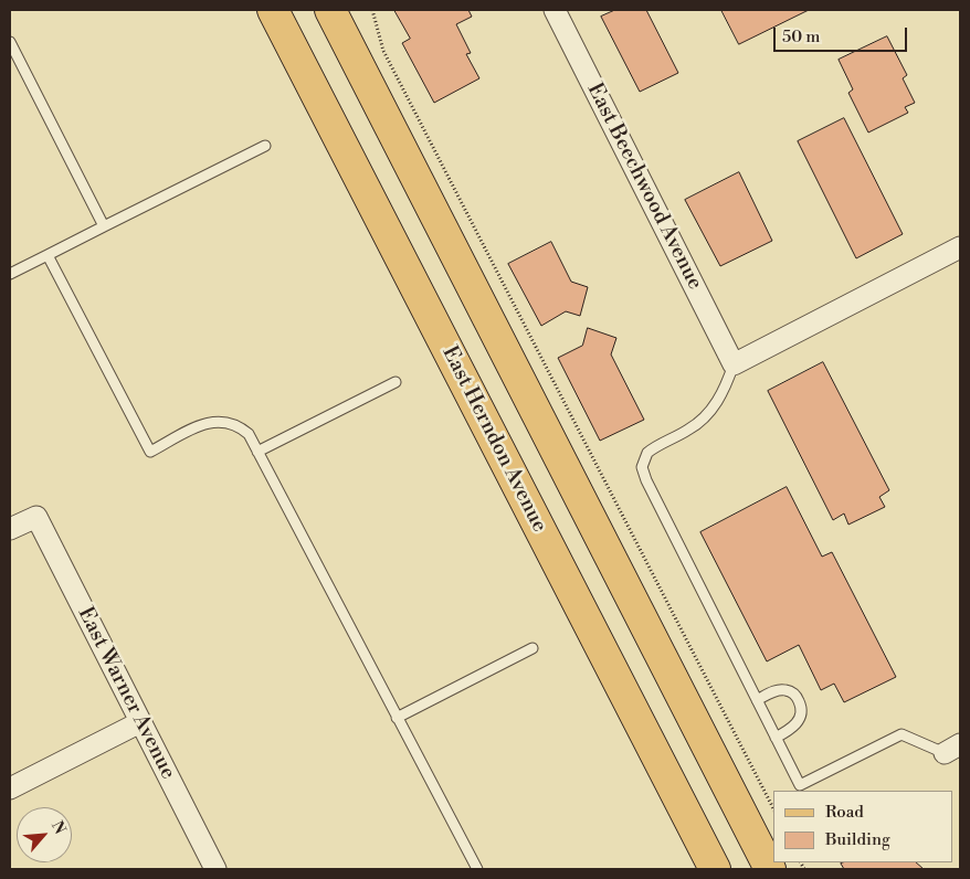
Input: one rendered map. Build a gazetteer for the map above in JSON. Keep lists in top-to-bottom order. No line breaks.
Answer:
{"streets":{"main road":["East Herndon Avenue"],"street":["East Beechwood Avenue","East Warner Avenue"]},"legend":["Road","Building"],"scale_bar":"50 m","north":"top right"}
